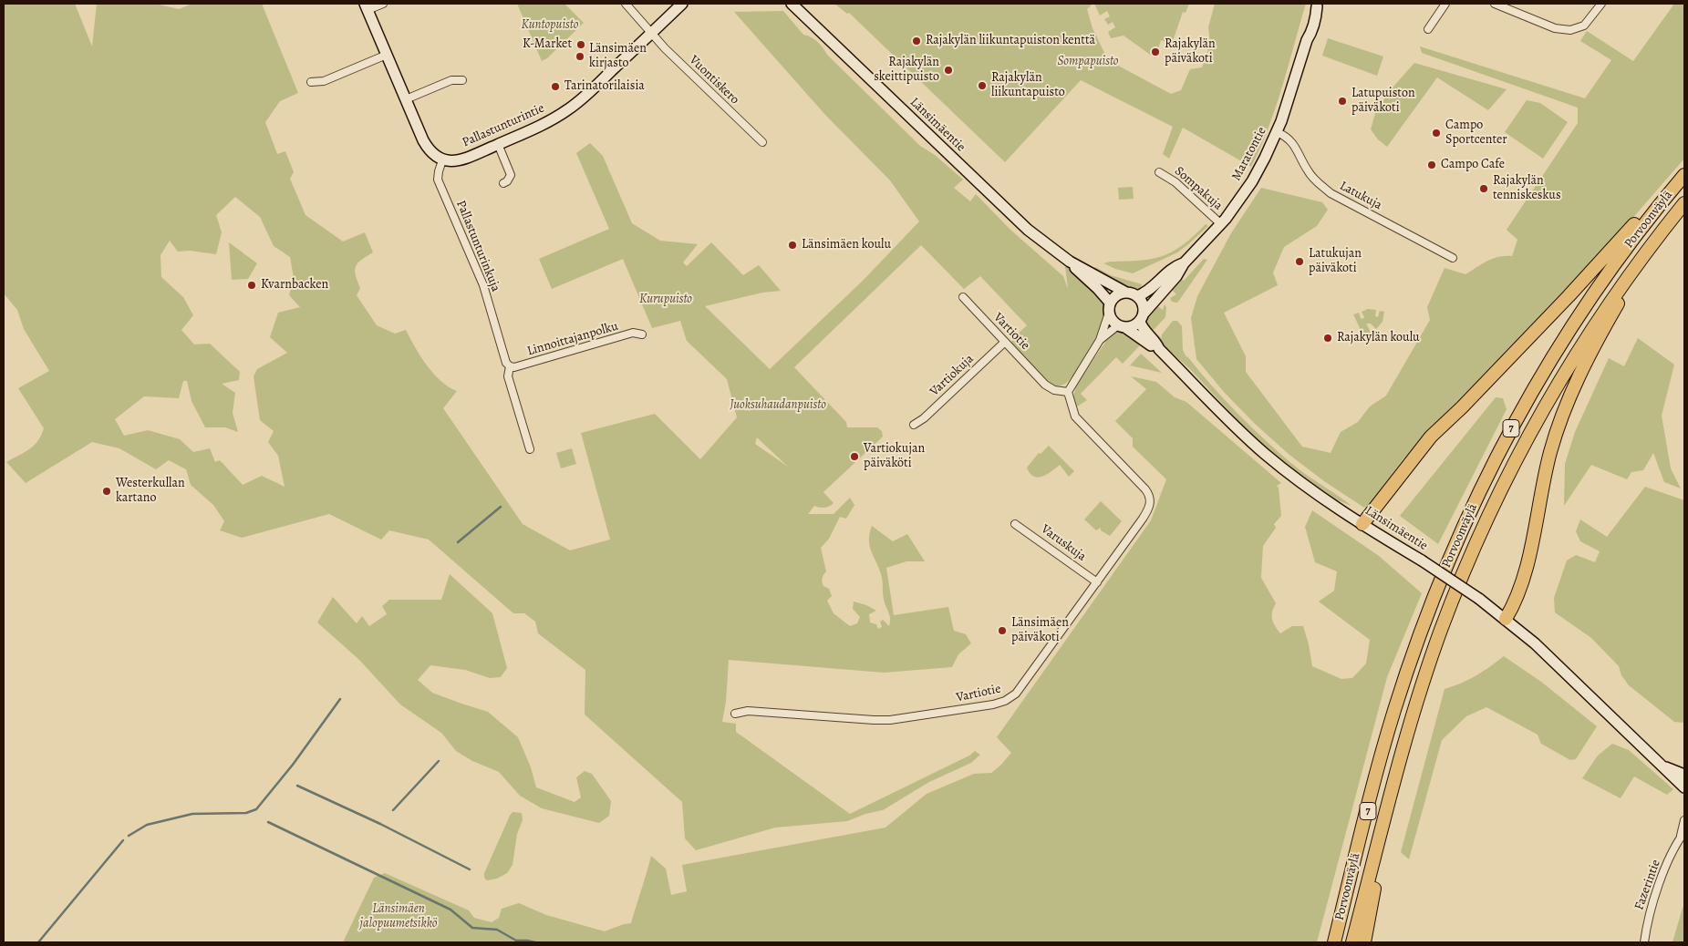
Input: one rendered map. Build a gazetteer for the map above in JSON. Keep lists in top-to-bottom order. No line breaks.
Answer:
{"streets":{"highway":["Porvoonväylä","7"],"main road":["Länsimäentie","Pallastunturintie","Maratontie"],"street":["Vuontiskero","Sompakuja","Latukuja","Pallastunturinkuja","Vartiotie","Linnoittajanpolku","Vartiokuja","Varuskuja","Fazerintie"]},"crossings":[["Vuontiskero","Pallastunturintie"],["Länsimäentie","Maratontie"],["Pallastunturintie","Pallastunturinkuja"],["Maratontie","Sompakuja"],["Maratontie","Latukuja"],["Pallastunturinkuja","Linnoittajanpolku"],["Vartiotie","Vartiokuja"],["Vartiotie","Varuskuja"]],"parks":["Kuntopuisto","Sompapuisto","Kurupuisto","Juoksuhaudanpuisto","Länsimäen jalopuumetsikkö"],"places":["Rajakylän liikuntapuiston kenttä","K-Market","Rajakylän päiväkoti","Länsimäen kirjasto","Rajakylän skeittipuisto","Rajakylän liikuntapuisto","Tarinatorilaisia","Latupuiston päiväkoti","Campo Sportcenter","Campo Cafe","Rajakylän tenniskeskus","Länsimäen koulu","Latukujan päiväkoti","Kvarnbacken","Rajakylän koulu","Vartiokujan päiväköti","Westerkullan kartano","Länsimäen päiväkoti"]}
